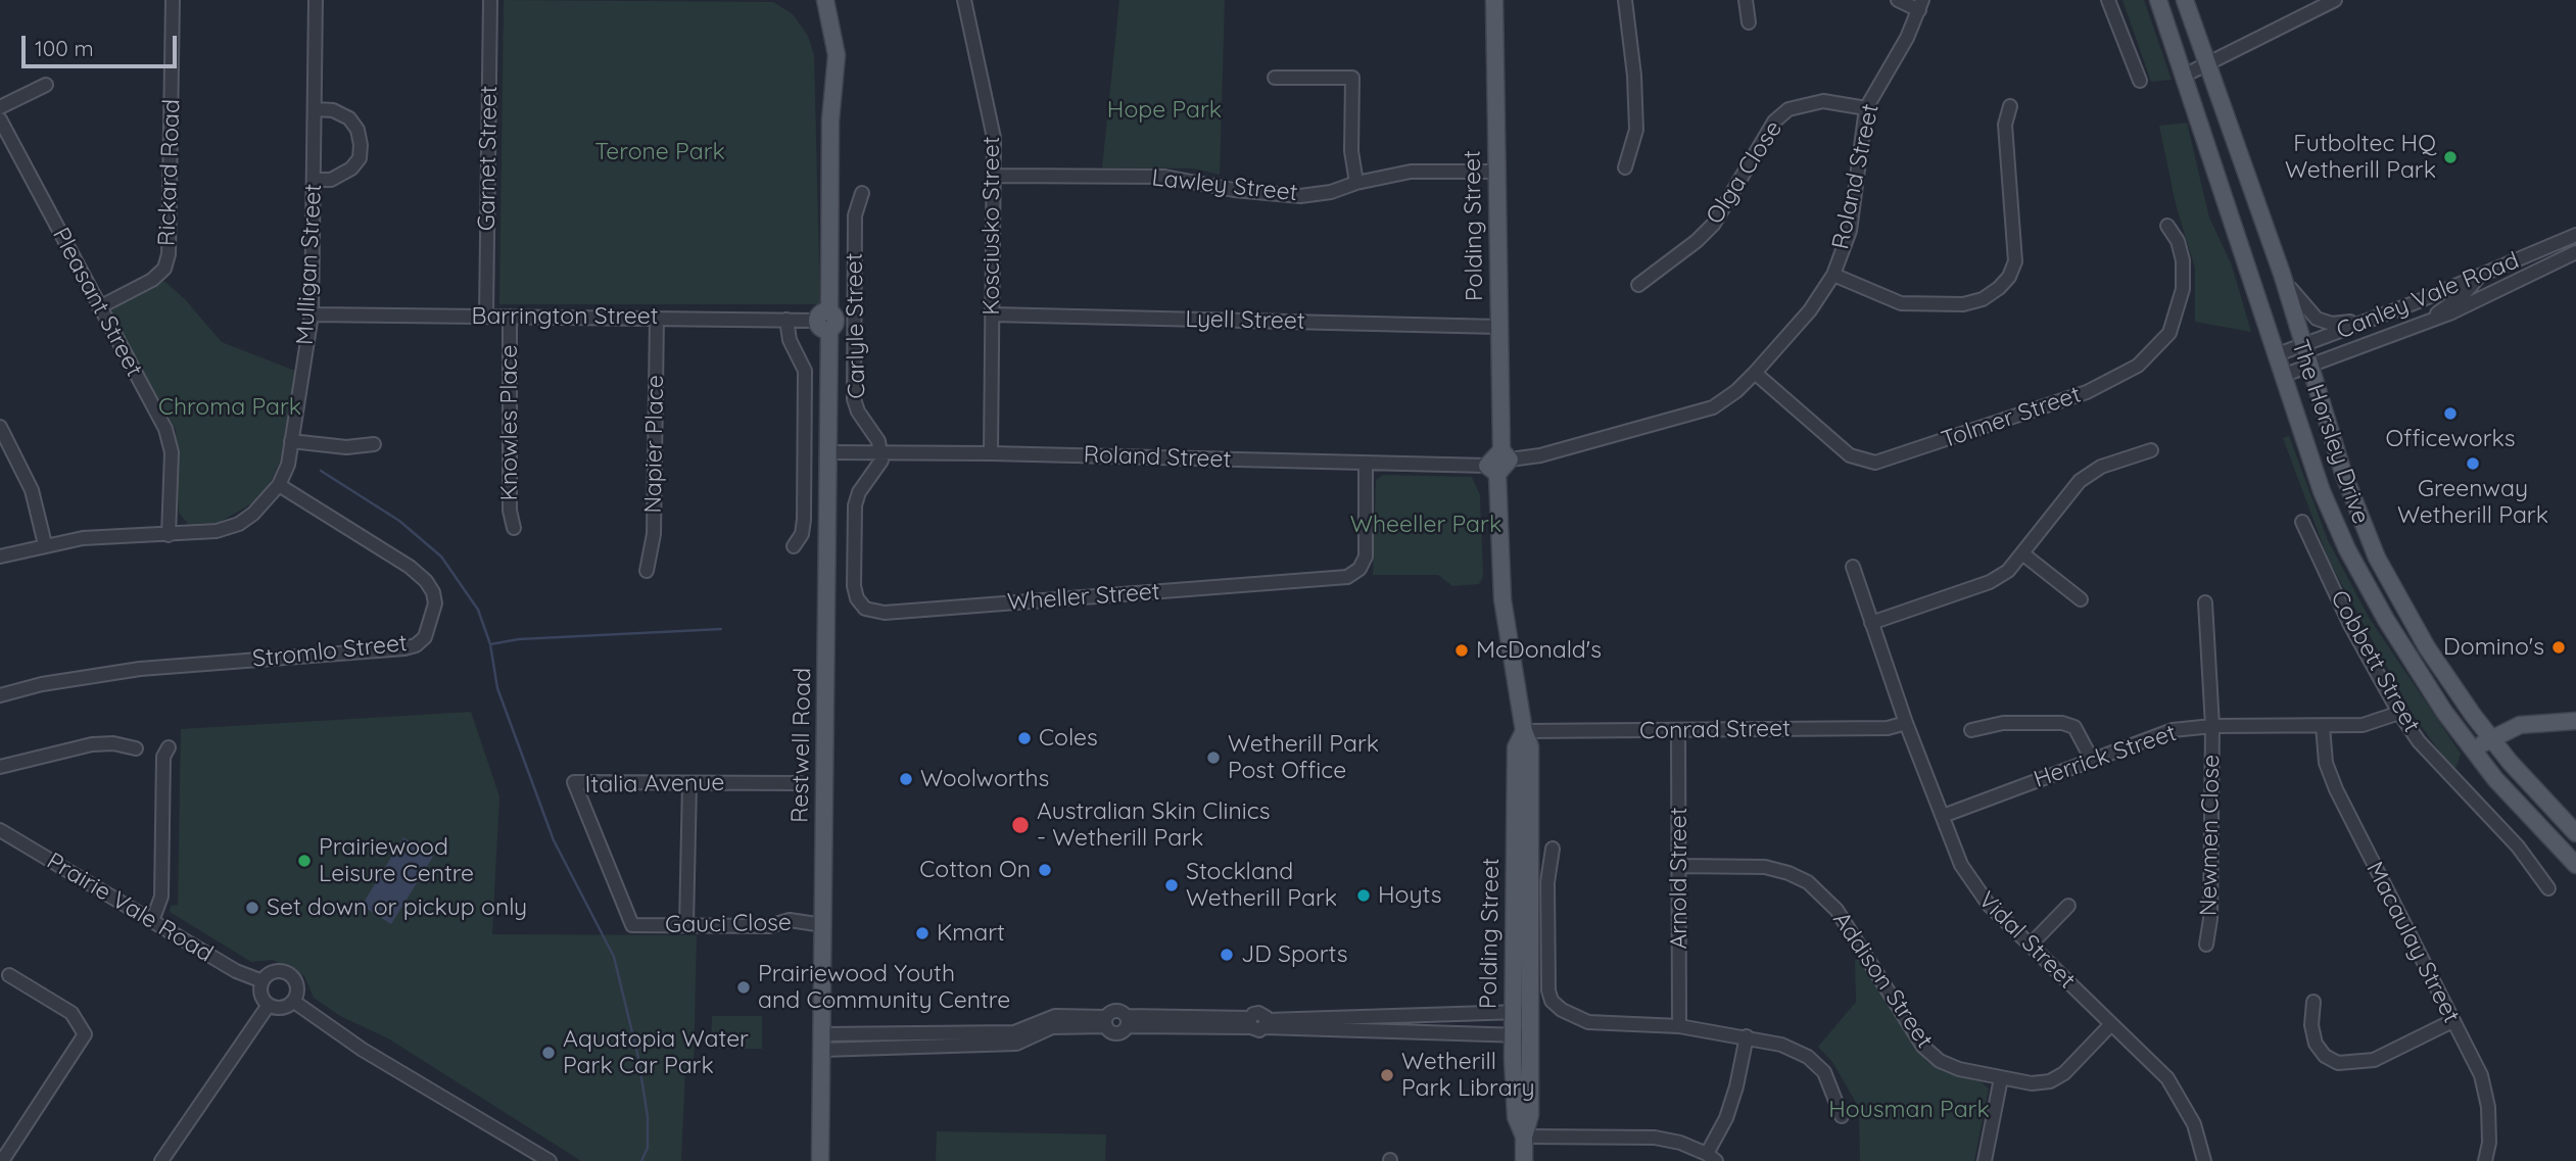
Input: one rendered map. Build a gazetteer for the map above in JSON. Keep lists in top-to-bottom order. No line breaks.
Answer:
{"streets":{"main road":["Polding Street","The Horsley Drive","Restwell Road"],"street":["Garnet Street","Rickard Road","Olga Close","Roland Street","Lawley Street","Kosciusko Street","Mulligan Street","Canley Vale Road","Pleasant Street","Barrington Street","Lyell Street","Carlyle Street","Tolmer Street","Knowles Place","Napier Place","Wheller Street","Stromlo Street","Cobbett Street","Conrad Street","Herrick Street","Italia Avenue","Newmen Close","Arnold Street","Prairie Vale Road","Gauci Close","Vidal Street","Macaulay Street","Addison Street"]},"crossings":[["Garnet Street","Barrington Street"],["Rickard Road","Pleasant Street"],["Olga Close","Roland Street"],["Roland Street","Kosciusko Street"],["Roland Street","Polding Street"],["Roland Street","Carlyle Street"],["Roland Street","Tolmer Street"],["Roland Street","Wheller Street"],["Roland Street","Restwell Road"],["Lawley Street","Kosciusko Street"],["Lawley Street","Polding Street"],["Kosciusko Street","Lyell Street"],["Polding Street","Lyell Street"],["Polding Street","Conrad Street"],["Mulligan Street","Pleasant Street"],["Mulligan Street","Barrington Street"],["Mulligan Street","Stromlo Street"],["Canley Vale Road","The Horsley Drive"],["Barrington Street","Knowles Place"],["Barrington Street","Napier Place"],["Barrington Street","Restwell Road"],["Carlyle Street","Wheller Street"],["Cobbett Street","Herrick Street"],["Conrad Street","Arnold Street"],["Conrad Street","Vidal Street"],["Restwell Road","Gauci Close"],["Herrick Street","Newmen Close"],["Herrick Street","Vidal Street"],["Herrick Street","Macaulay Street"],["Italia Avenue","Gauci Close"],["Arnold Street","Addison Street"],["Vidal Street","Addison Street"]],"parks":["Hope Park","Terone Park","Chroma Park","Wheeller Park","Housman Park"],"places":["Futboltec HQ Wetherill Park","Officeworks","Greenway Wetherill Park","Domino's","McDonald's","Coles","Wetherill Park Post Office","Woolworths","Australian Skin Clinics - Wetherill Park","Prairiewood Leisure Centre","Cotton On","Stockland Wetherill Park","Hoyts","Set down or pickup only","Kmart","JD Sports","Prairiewood Youth and Community Centre","Aquatopia Water Park Car Park","Wetherill Park Library"],"scale_bar":"100 m"}
